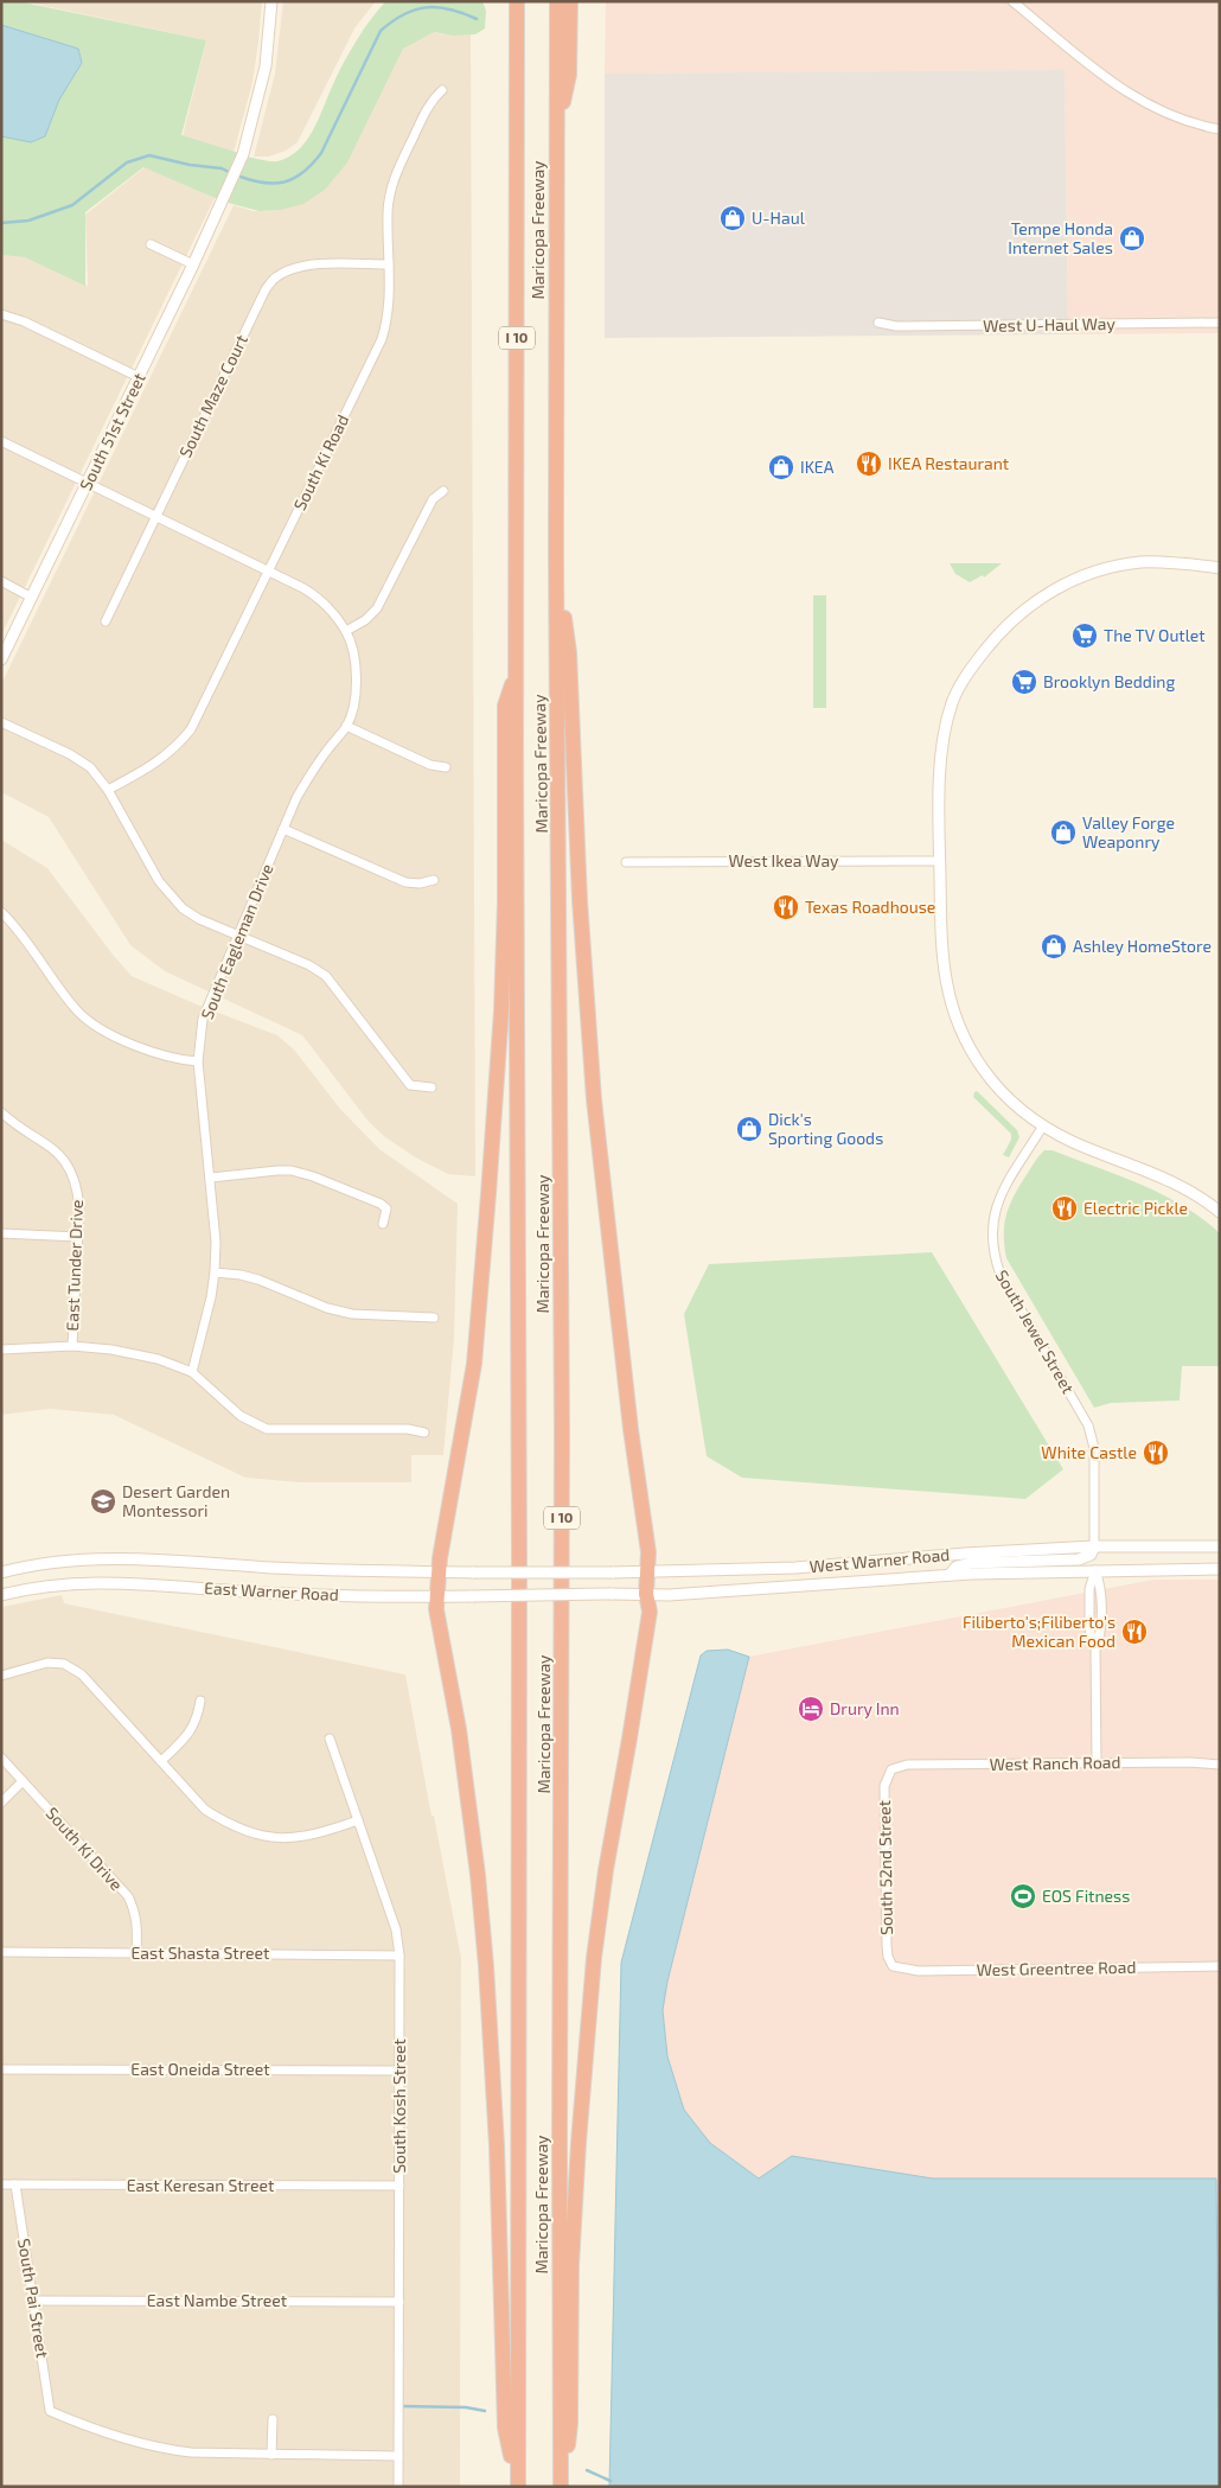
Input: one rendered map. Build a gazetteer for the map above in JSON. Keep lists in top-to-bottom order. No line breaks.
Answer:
{"streets":{"highway":["Maricopa Freeway","I 10"],"main road":["South 51st Street","West Warner Road","East Warner Road"],"street":["West U-Haul Way","South Maze Court","South Ki Road","West Ikea Way","South Eagleman Drive","East Tunder Drive","South Jewel Street","West Ranch Road","South Ki Drive","South 52nd Street","East Shasta Street","West Greentree Road","East Oneida Street","South Kosh Street","East Keresan Street","South Pai Street","East Nambe Street"]},"crossings":[["South Maze Court","South Ki Road"],["South Maze Court","South Eagleman Drive"],["South 51st Street","South Eagleman Drive"],["South Ki Road","South Eagleman Drive"],["South Jewel Street","West Warner Road"],["West Warner Road","East Warner Road"],["West Ranch Road","South 52nd Street"],["South Ki Drive","East Shasta Street"],["South 52nd Street","West Greentree Road"],["East Shasta Street","South Kosh Street"],["East Oneida Street","South Kosh Street"],["South Kosh Street","East Keresan Street"],["South Kosh Street","East Nambe Street"],["East Keresan Street","South Pai Street"],["South Pai Street","East Nambe Street"]],"places":{"shop":["U-Haul","Tempe Honda Internet Sales","IKEA","Valley Forge Weaponry","Ashley HomeStore","Dick's Sporting Goods"],"restaurant":["IKEA Restaurant","Texas Roadhouse","Electric Pickle","White Castle","Filiberto's;Filiberto's Mexican Food"],"supermarket":["The TV Outlet","Brooklyn Bedding"],"school or university":["Desert Garden Montessori"],"hotel":["Drury Inn"],"sports":["EOS Fitness"]}}
